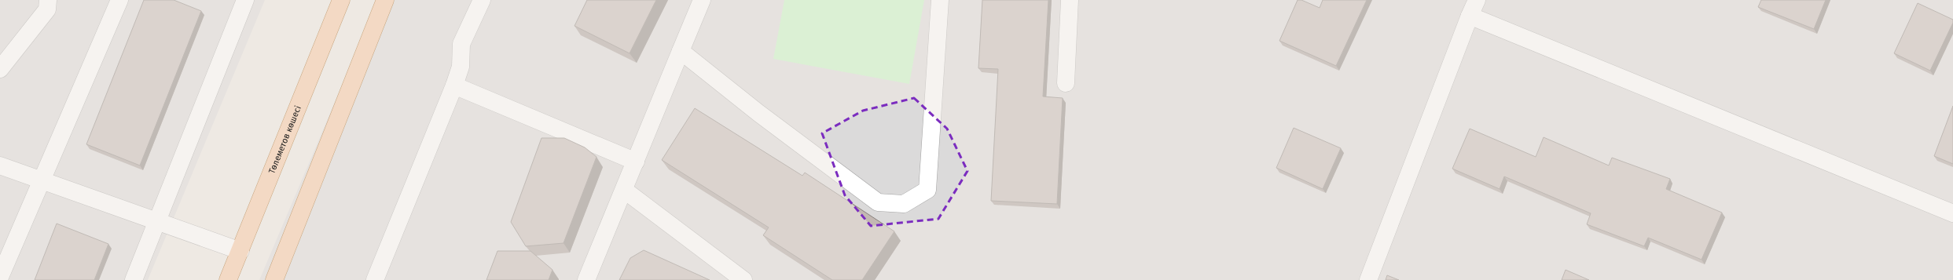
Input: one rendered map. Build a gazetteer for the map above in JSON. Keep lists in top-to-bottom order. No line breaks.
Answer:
{"streets":{"main road":["Төлеметов көшесі"]}}
